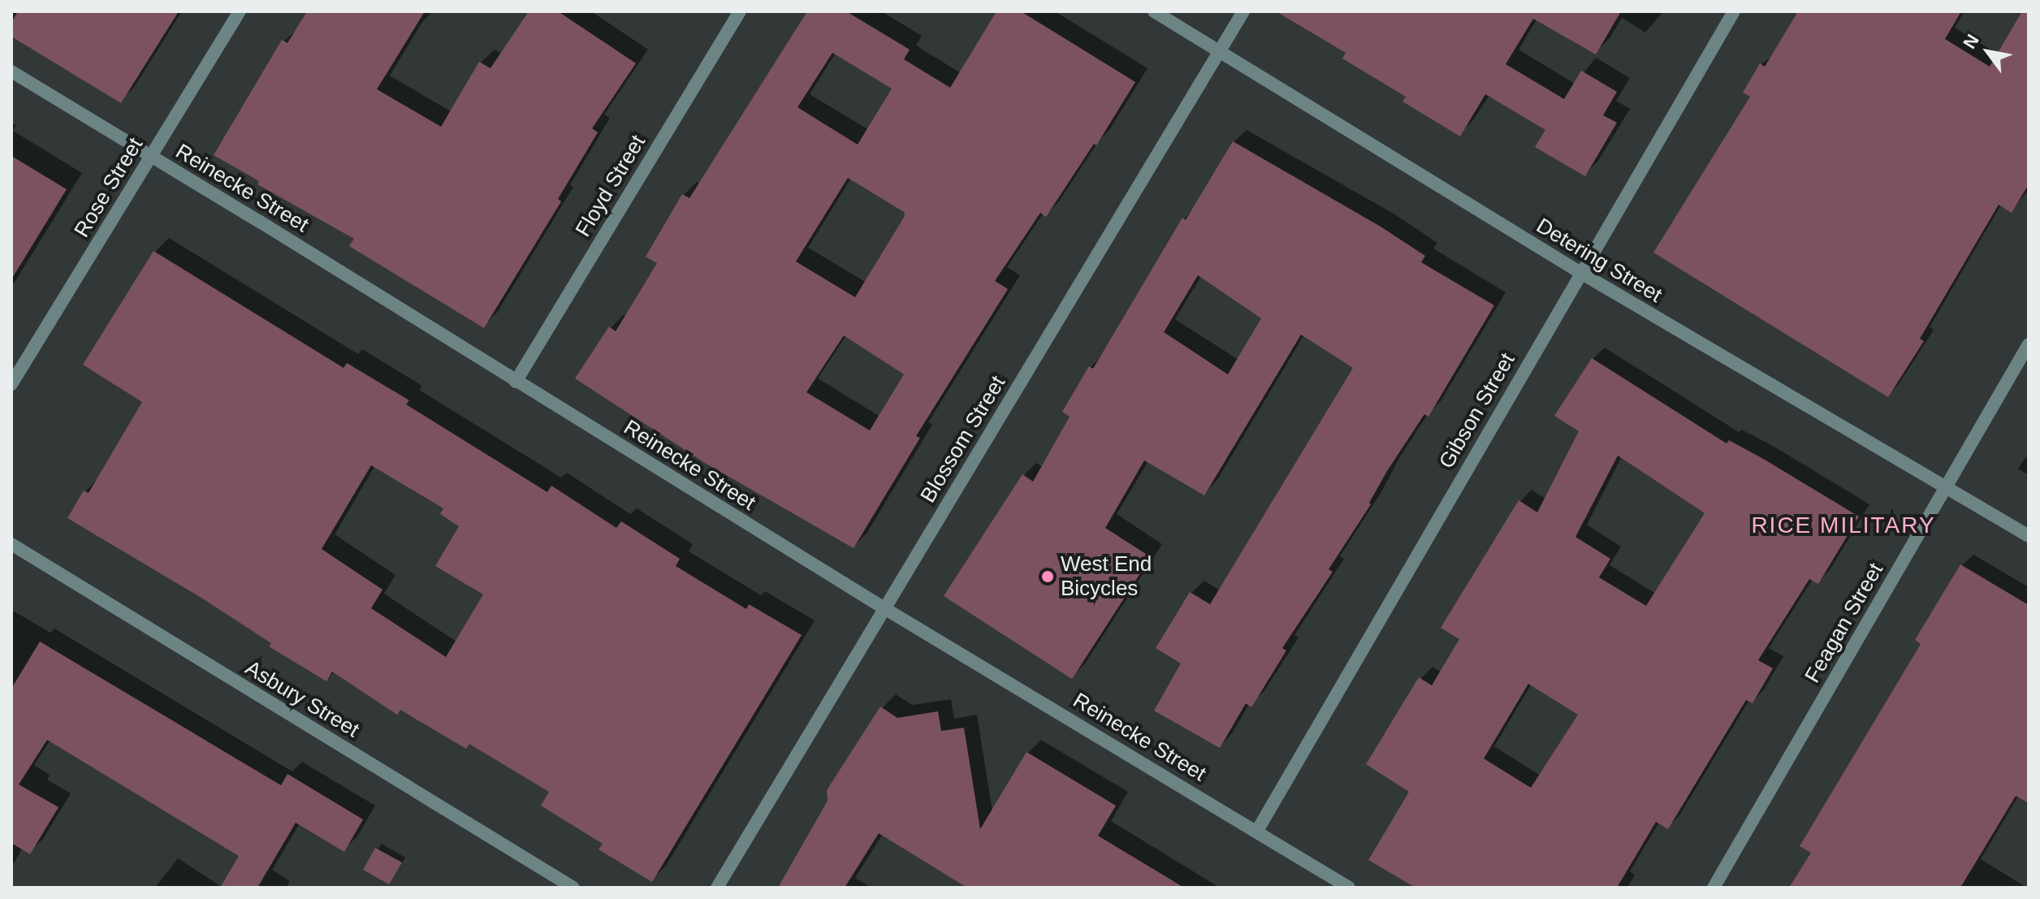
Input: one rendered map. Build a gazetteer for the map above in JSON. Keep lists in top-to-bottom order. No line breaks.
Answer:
{"streets":{"street":["Floyd Street","Rose Street","Reinecke Street","Detering Street","Gibson Street","Blossom Street","Feagan Street","Asbury Street"]},"crossings":[["Floyd Street","Reinecke Street"],["Rose Street","Reinecke Street"],["Reinecke Street","Gibson Street"],["Reinecke Street","Blossom Street"],["Detering Street","Gibson Street"],["Detering Street","Blossom Street"],["Detering Street","Feagan Street"]],"districts":["RICE MILITARY"],"places":["West End Bicycles"],"north":"top left"}
